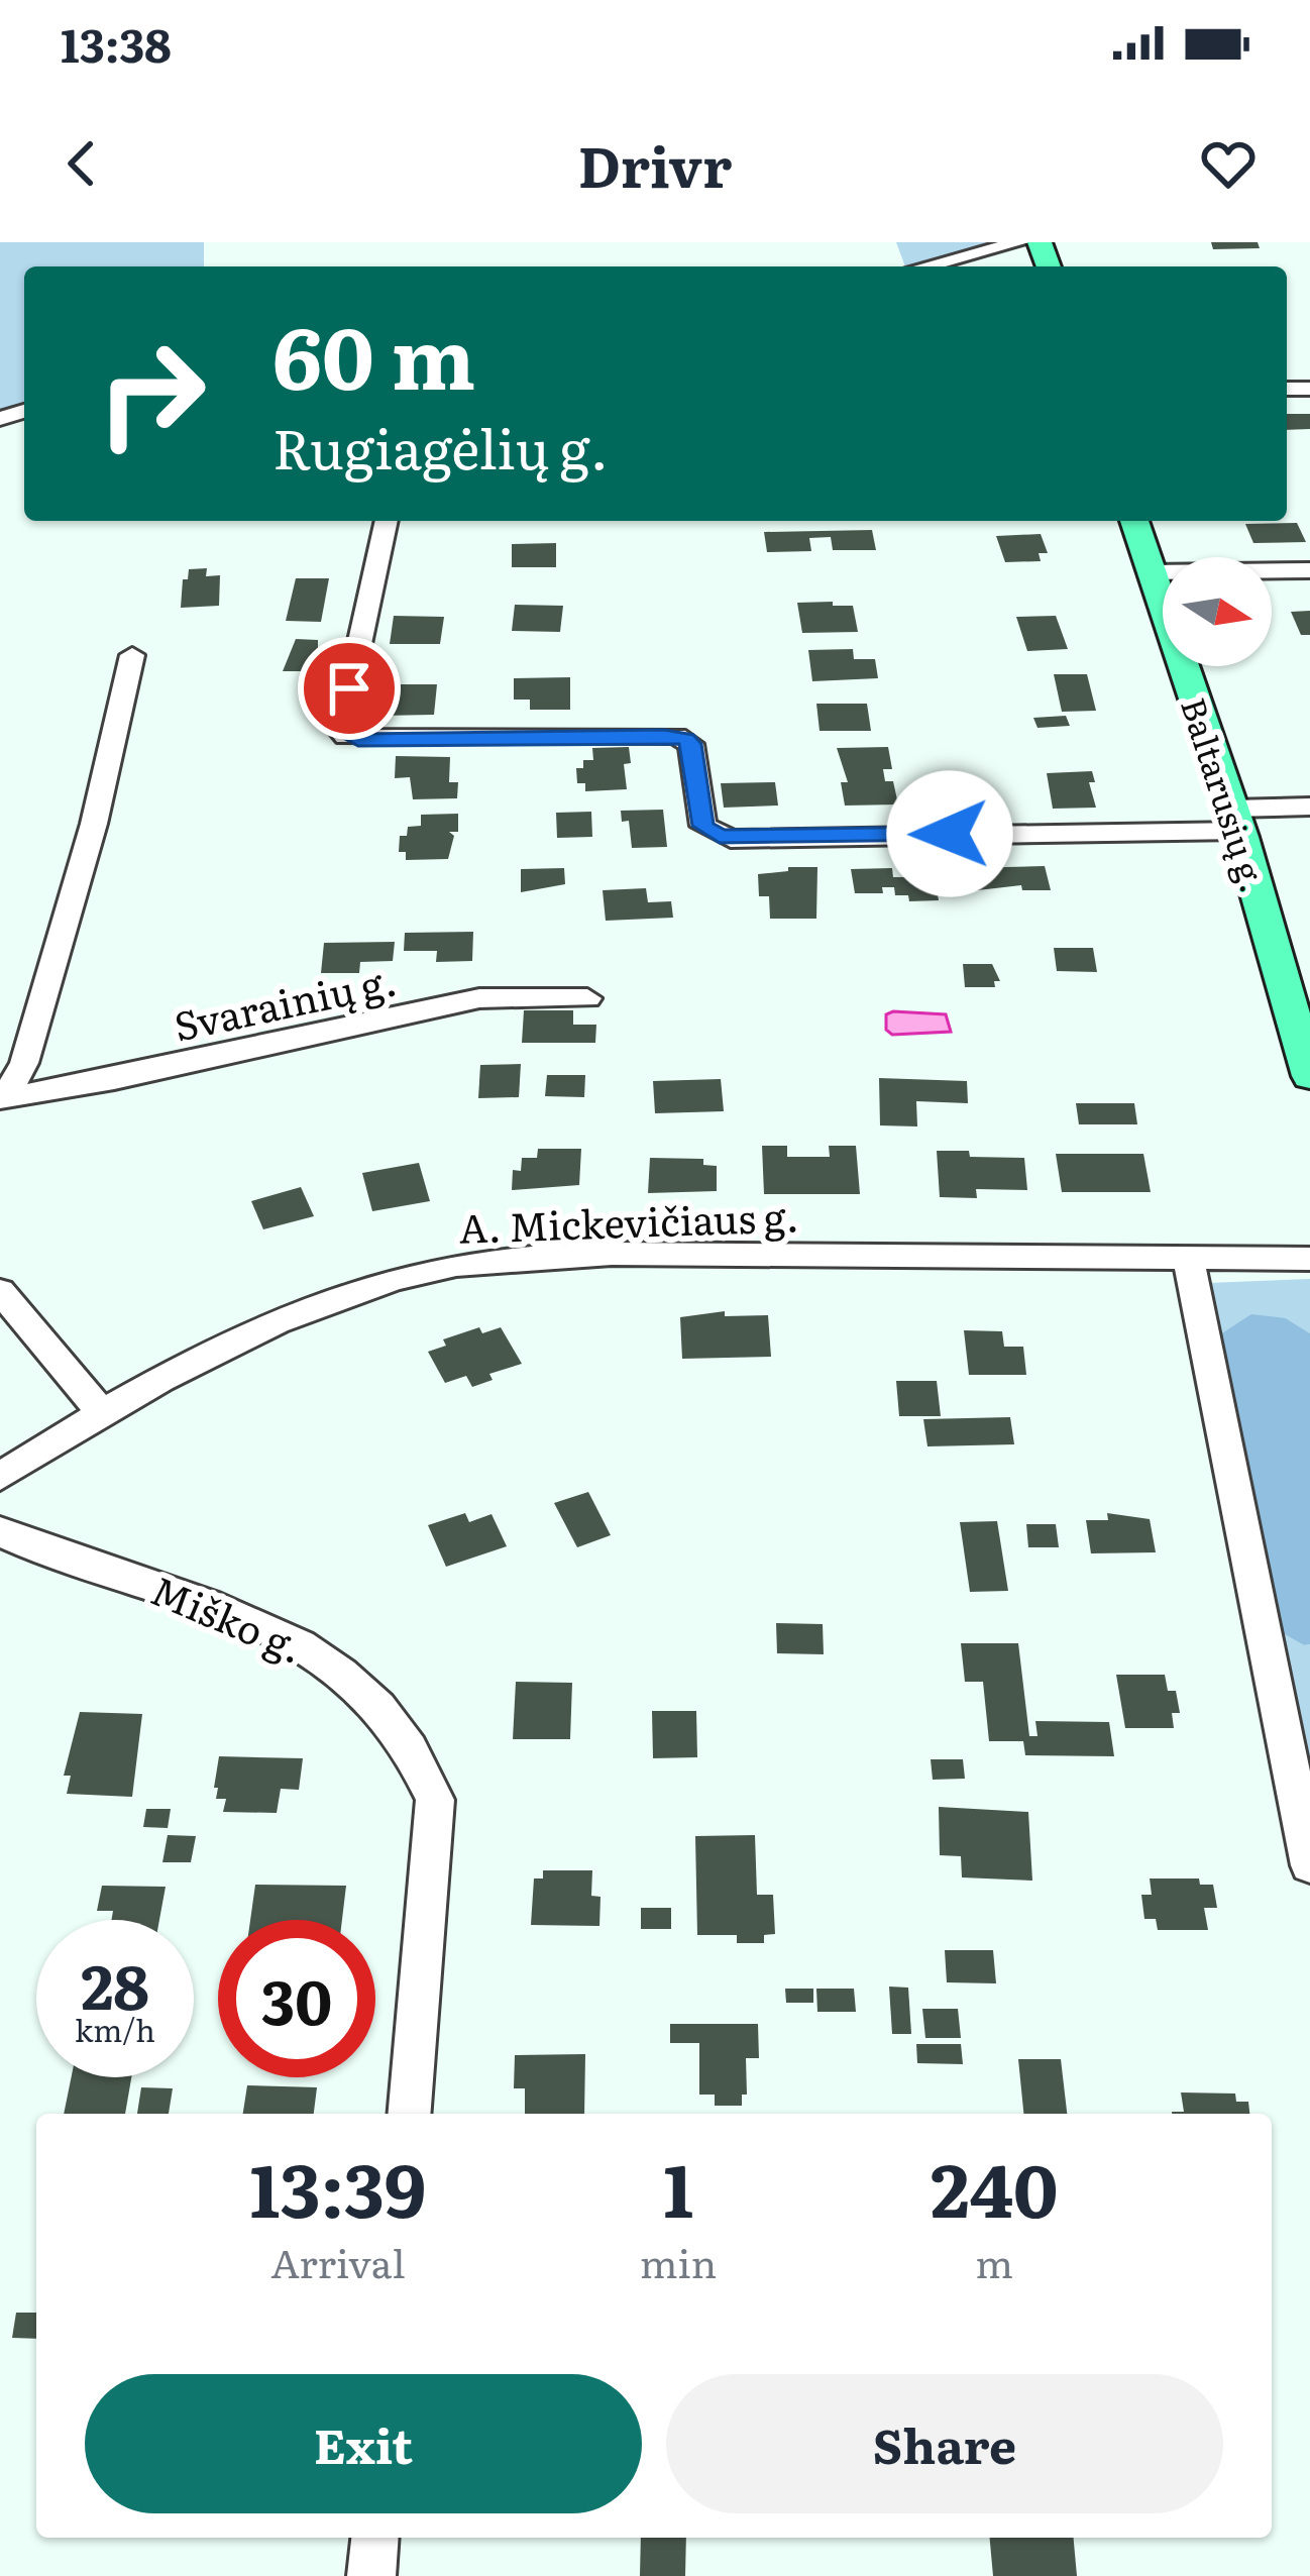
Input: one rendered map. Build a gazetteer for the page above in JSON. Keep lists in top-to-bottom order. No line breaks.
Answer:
{"streets":{"main road":["Baltarusių g."],"street":["Svarainių g.","A. Mickevičiaus g.","Miško g."]},"north":"right","page":{"status":"13:38","header":"Drivr","turn":["60 m","Rugiagėlių g."],"speed":"28 km/h","limit":"30","eta":["13:39","Arrival","1","min","240","m"],"buttons":["Exit","Share"]}}
